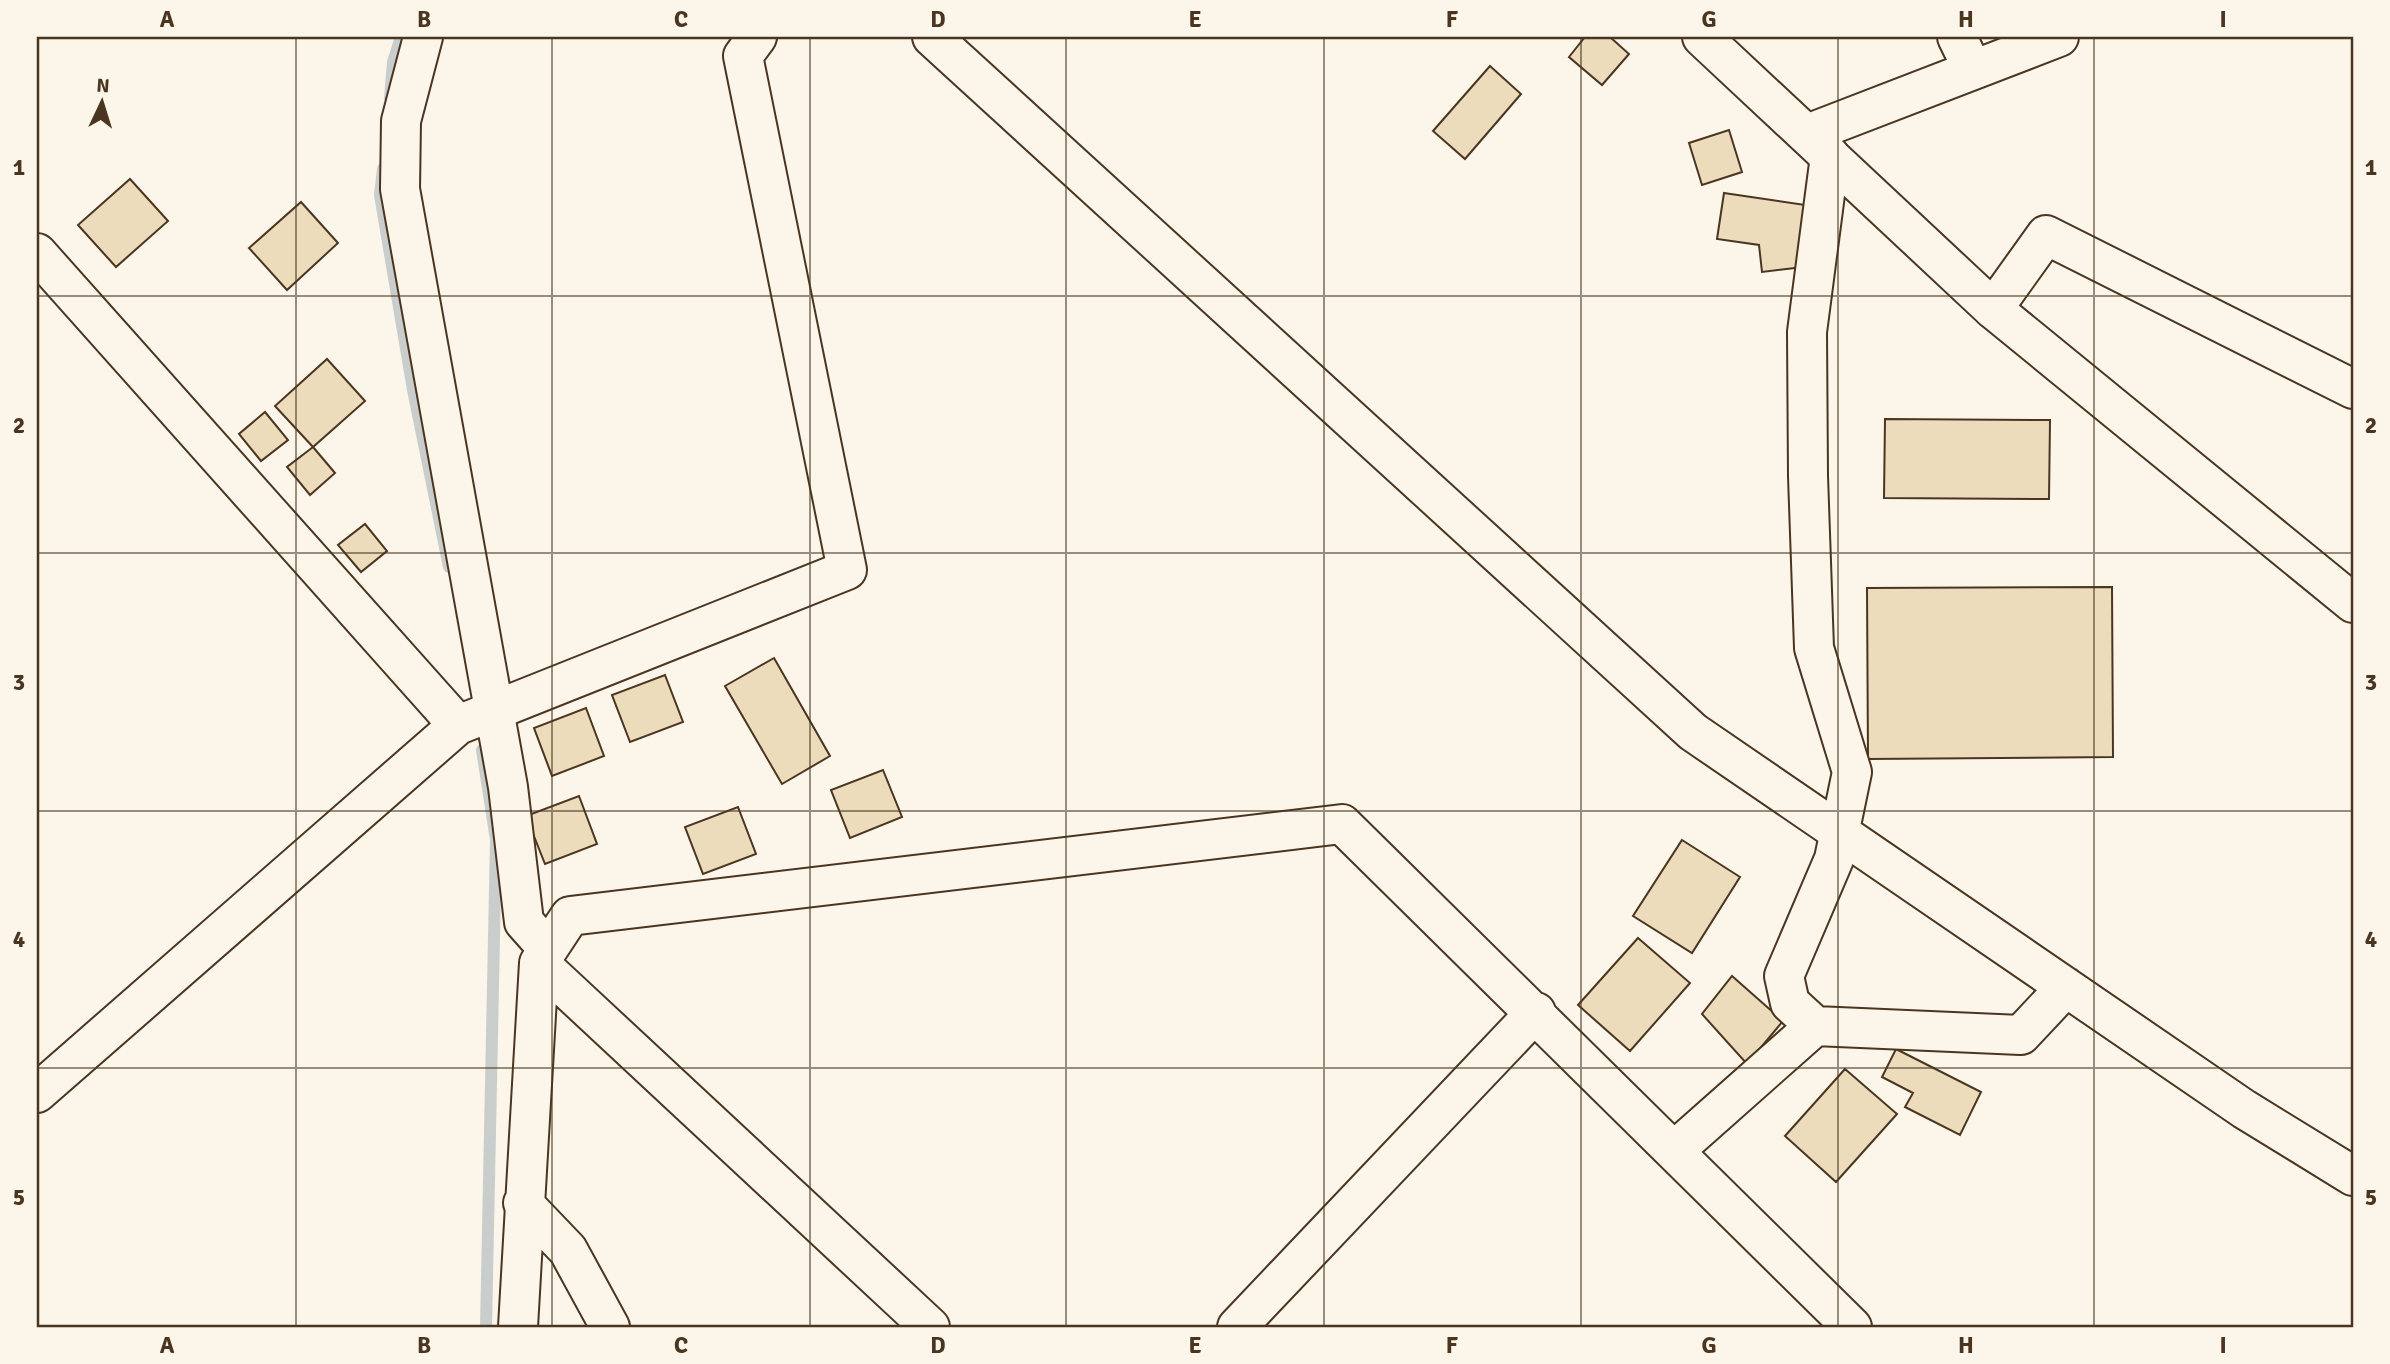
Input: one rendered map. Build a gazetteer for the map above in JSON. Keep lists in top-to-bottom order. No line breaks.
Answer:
{"north":"top","grid":{"columns":["A","B","C","D","E","F","G","H","I"],"rows":["1","2","3","4","5"]}}
